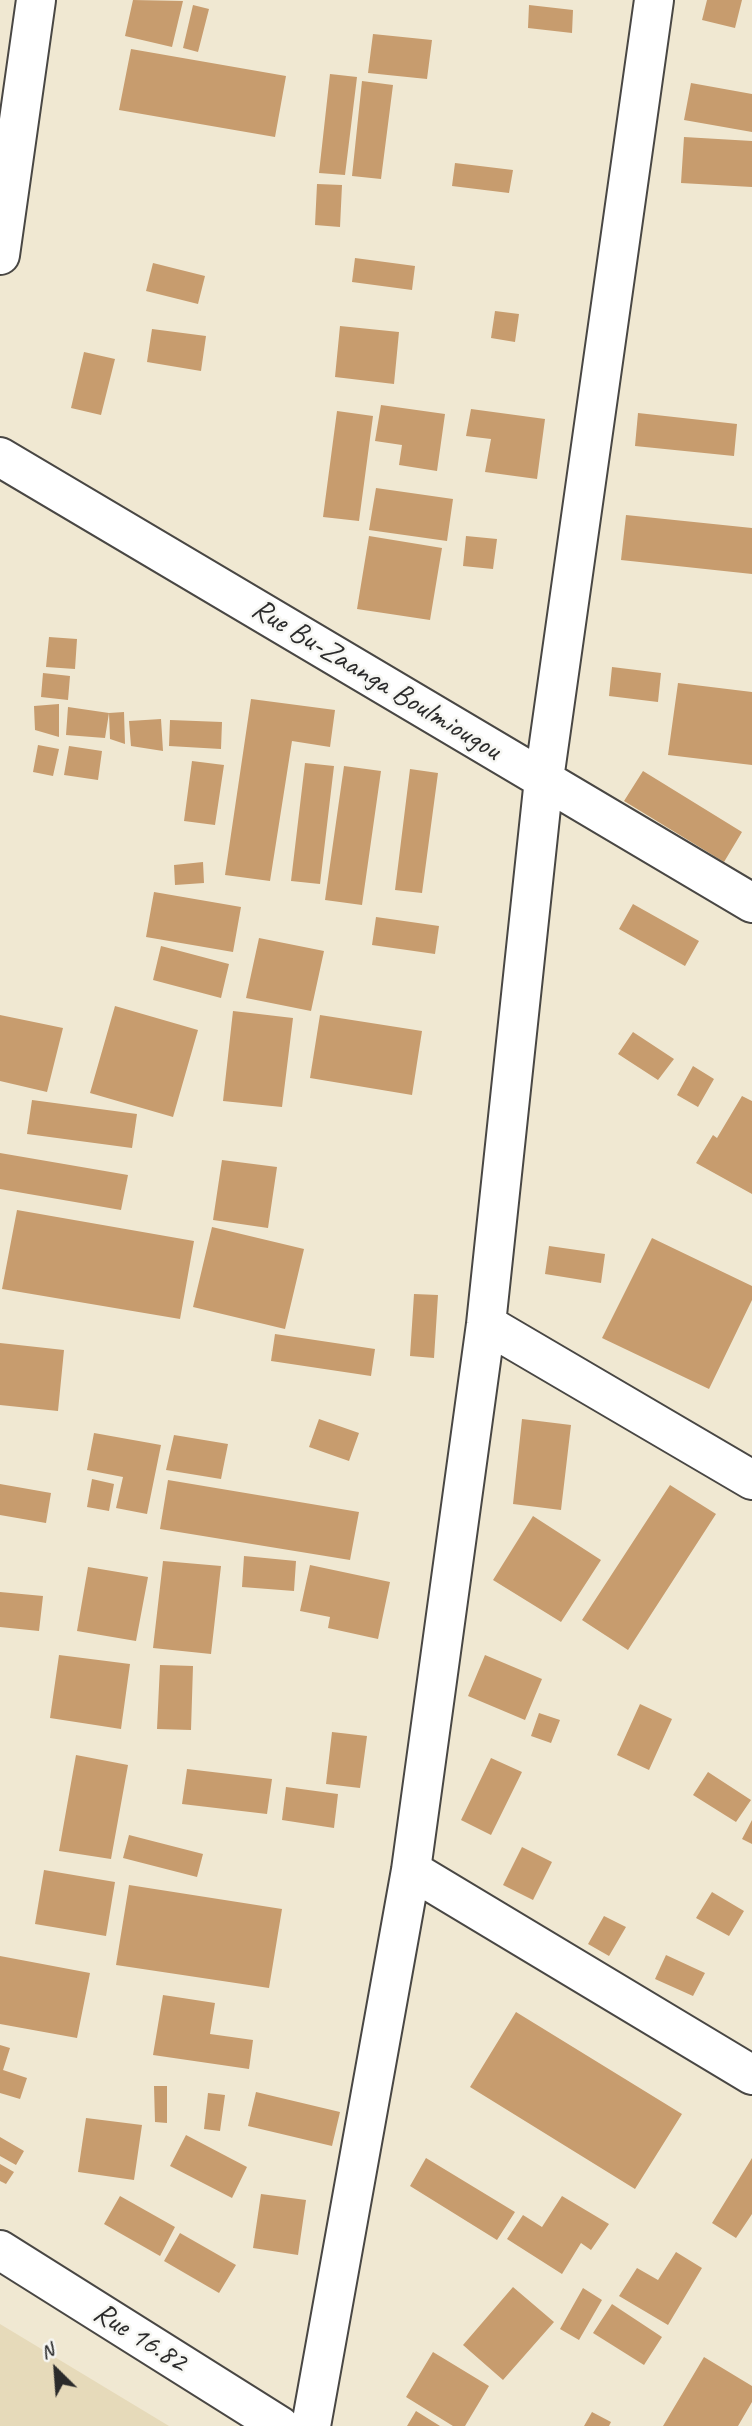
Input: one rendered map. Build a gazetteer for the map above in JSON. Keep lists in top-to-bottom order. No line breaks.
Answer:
{"streets":{"street":["Rue Bu-Zaanga Boulmiougou","Rue 16.82"]},"north":"top left"}
